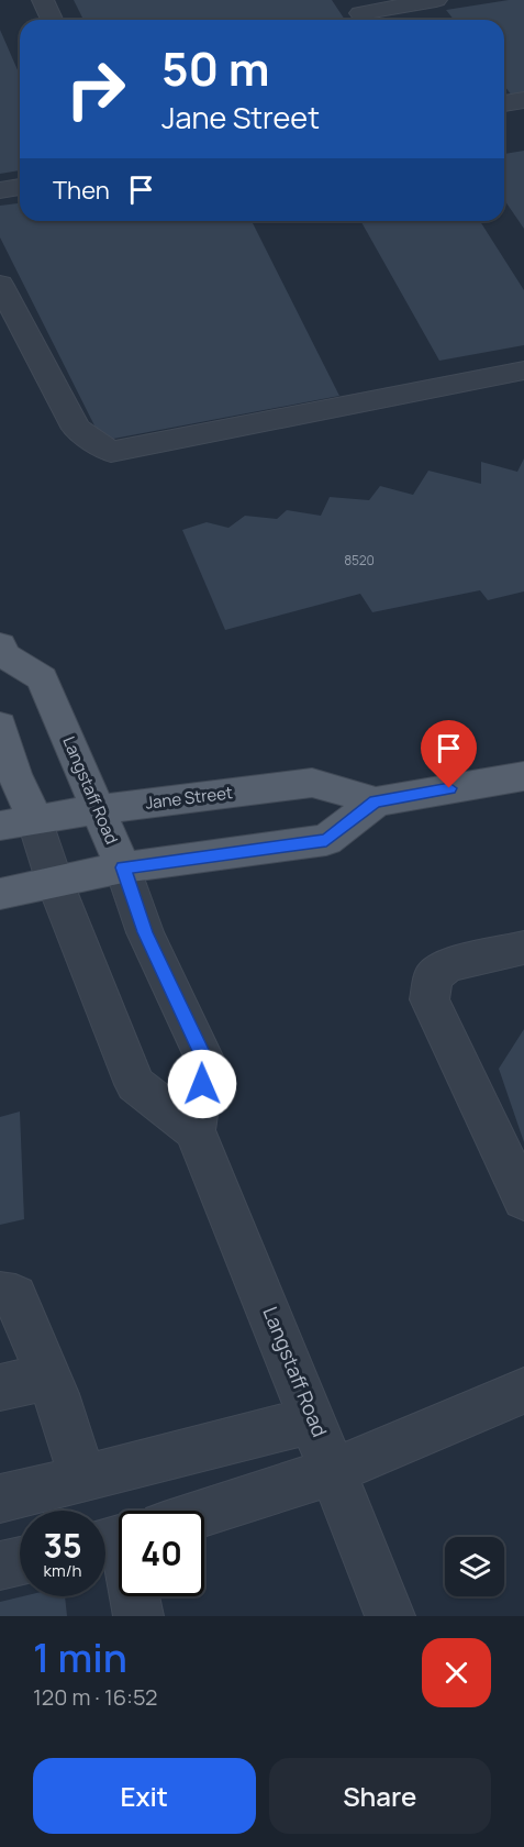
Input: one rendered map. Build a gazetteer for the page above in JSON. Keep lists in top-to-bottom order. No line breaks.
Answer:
{"streets":{"main road":["Langstaff Road","Jane Street"]},"crossings":[["Langstaff Road","Jane Street"]],"house_numbers":["8520"],"page":{"turn":["50 m","Jane Street"],"then":"Then","speed":"35 km/h","limit":"40","heading":["1 min","120 m · 16:52"],"buttons":["Exit","Share"]}}
